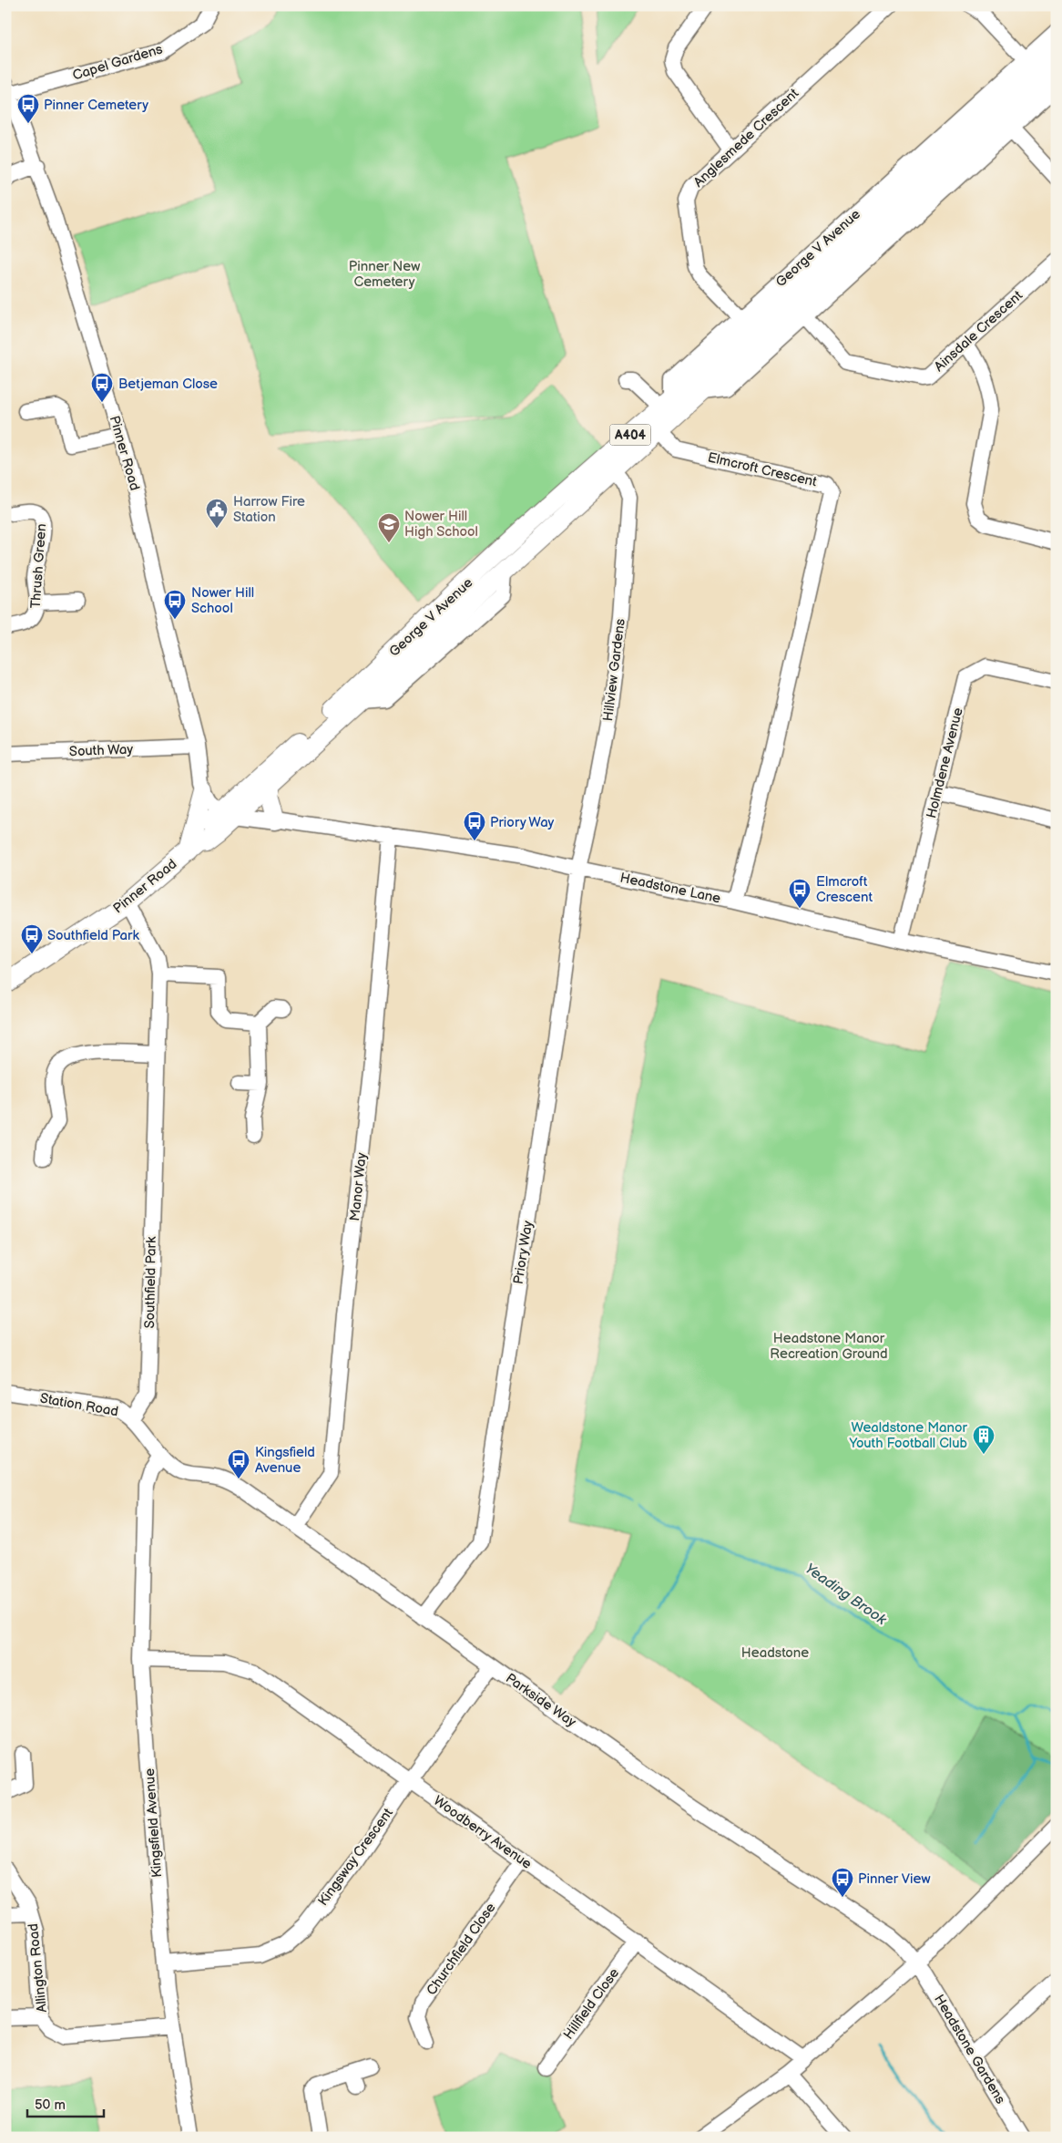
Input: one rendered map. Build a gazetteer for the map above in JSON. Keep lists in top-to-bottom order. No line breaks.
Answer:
{"streets":{"main road":["George V Avenue","A404","Pinner Road"],"street":["Capel Gardens","Anglesmede Crescent","Ainsdale Crescent","Elmcroft Crescent","Thrush Green","Hillview Gardens","South Way","Holmdene Avenue","Headstone Lane","Manor Way","Priory Way","Southfield Park","Station Road","Parkside Way","Kingsfield Avenue","Woodberry Avenue","Kingsway Crescent","Churchfield Close","Allington Road","Hillfield Close","Headstone Gardens"]},"crossings":[["Capel Gardens","Pinner Road"],["Anglesmede Crescent","George V Avenue"],["George V Avenue","Ainsdale Crescent"],["George V Avenue","Pinner Road"],["George V Avenue","Elmcroft Crescent"],["George V Avenue","Hillview Gardens"],["George V Avenue","Headstone Lane"],["Pinner Road","South Way"],["Pinner Road","Headstone Lane"],["Pinner Road","Southfield Park"],["Elmcroft Crescent","Headstone Lane"],["Hillview Gardens","Headstone Lane"],["Hillview Gardens","Priory Way"],["Holmdene Avenue","Headstone Lane"],["Headstone Lane","Manor Way"],["Headstone Lane","Priory Way"],["Manor Way","Parkside Way"],["Priory Way","Parkside Way"],["Southfield Park","Station Road"],["Station Road","Parkside Way"],["Station Road","Kingsfield Avenue"],["Parkside Way","Kingsfield Avenue"],["Parkside Way","Kingsway Crescent"],["Parkside Way","Headstone Gardens"],["Kingsfield Avenue","Woodberry Avenue"],["Kingsfield Avenue","Kingsway Crescent"],["Kingsfield Avenue","Allington Road"],["Woodberry Avenue","Kingsway Crescent"],["Woodberry Avenue","Churchfield Close"],["Woodberry Avenue","Hillfield Close"]],"water":["Yeading Brook"],"parks":["Pinner New Cemetery","Headstone Manor Recreation Ground","Headstone"],"places":{"bus stop":["Pinner Cemetery","Betjeman Close","Nower Hill School","Priory Way","Elmcroft Crescent","Southfield Park","Kingsfield Avenue","Pinner View"],"public building":["Harrow Fire Station"],"school or university":["Nower Hill High School"],"building":["Wealdstone Manor Youth Football Club"]},"scale_bar":"50 m"}
